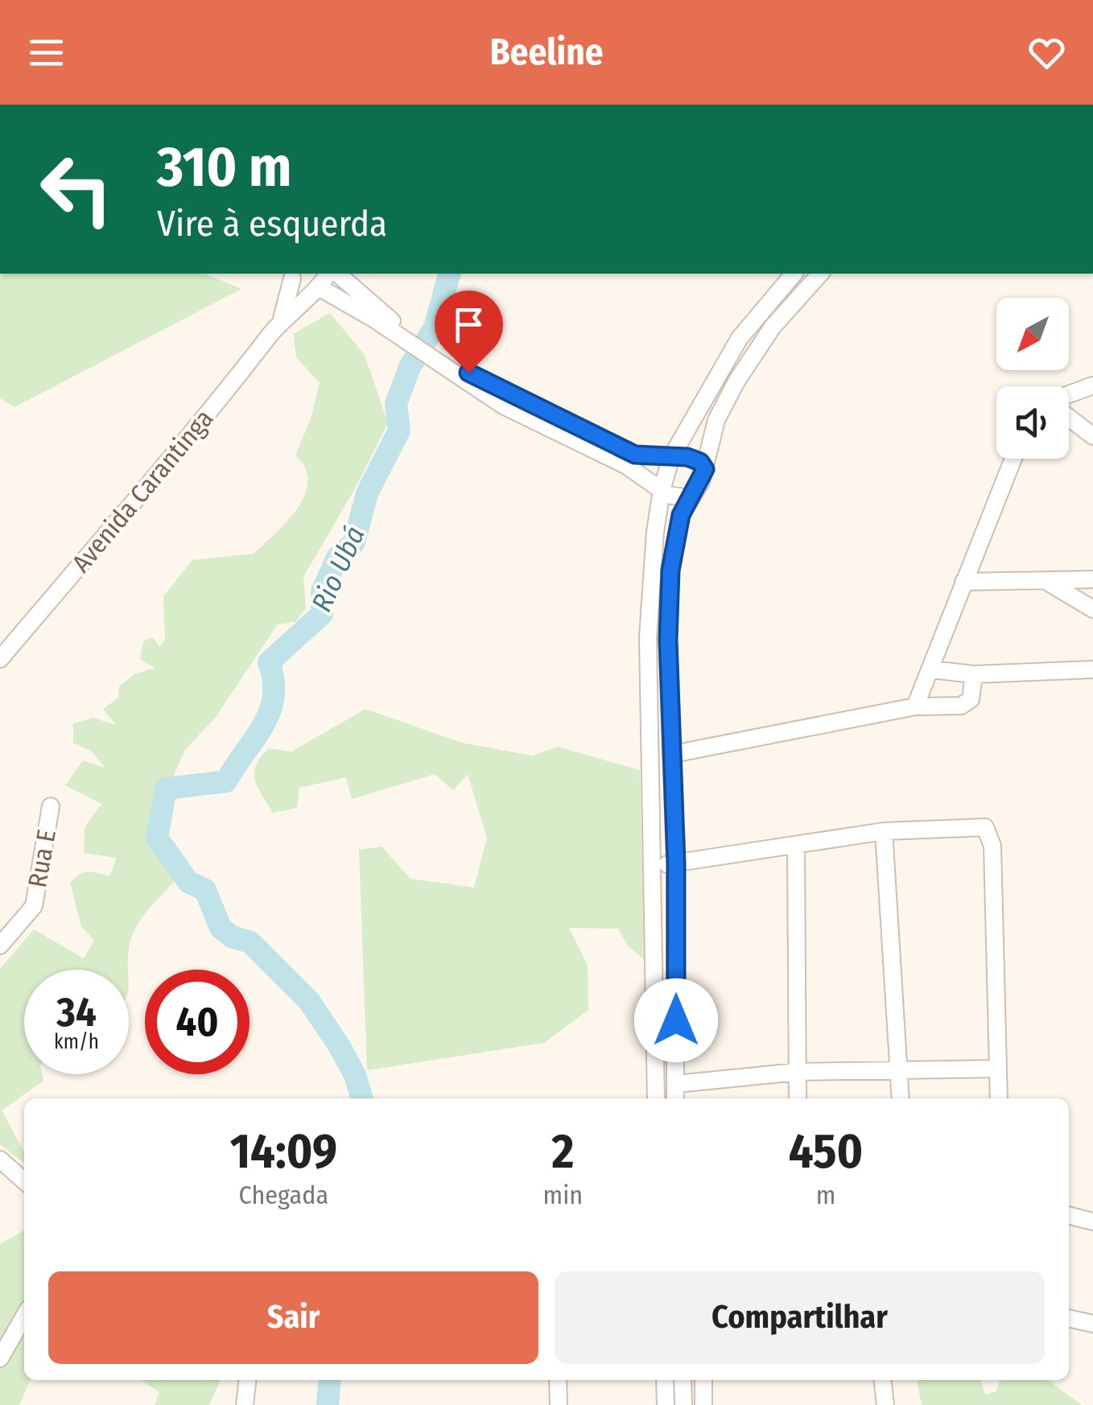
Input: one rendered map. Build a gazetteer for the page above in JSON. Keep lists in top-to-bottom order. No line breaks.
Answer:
{"streets":{"street":["Avenida Carantinga","Rua E"]},"water":["Rio Ubá"],"north":"bottom left","page":{"header":"Beeline","turn":["310 m","Vire à esquerda"],"speed":"34 km/h","limit":"40","eta":["14:09","Chegada","2","min","450","m"],"buttons":["Sair","Compartilhar"]}}
